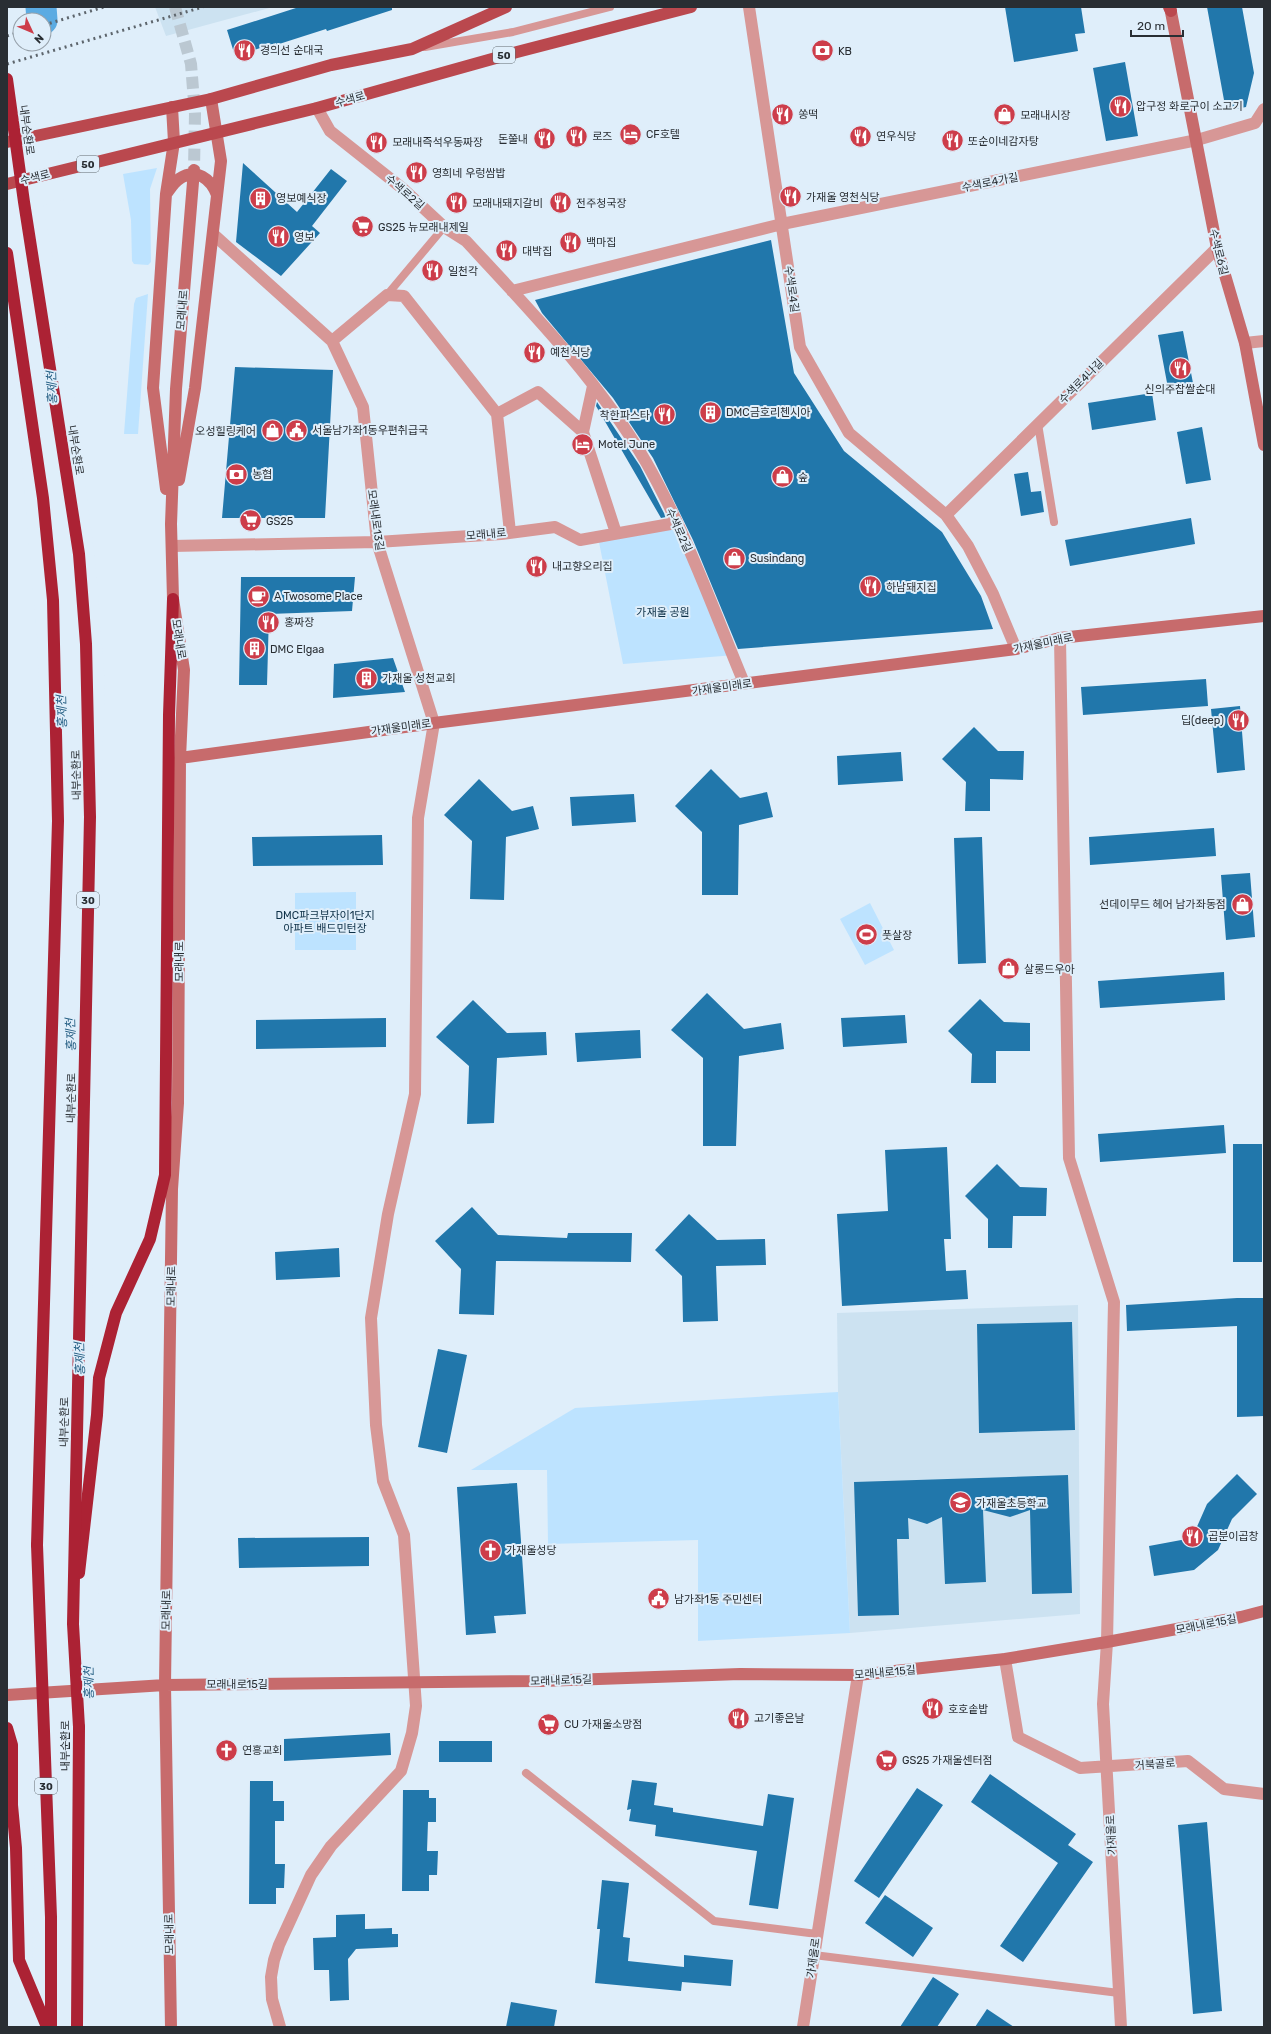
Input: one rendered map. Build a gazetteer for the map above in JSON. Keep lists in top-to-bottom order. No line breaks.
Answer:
{"streets":{"highway":["내부순환로","30"],"main road":["50","수색로","수색로6길","모래내로","가재울미래로","모래내로15길"],"street":["수색로4가길","수색로2길","수색로4길","수색로4나길","모래내로13길","거북골로","가재울로"]},"crossings":[["수색로","수색로2길"],["수색로4가길","수색로6길"],["수색로4가길","수색로4길"],["수색로2길","모래내로"],["수색로2길","가재울미래로"],["수색로6길","수색로4나길"],["수색로4길","수색로4나길"],["수색로4길","가재울미래로"],["모래내로","모래내로13길"],["모래내로","가재울미래로"],["모래내로","모래내로15길"],["모래내로13길","가재울미래로"],["가재울미래로","가재울로"],["모래내로15길","가재울로"],["거북골로","가재울로"]],"water":["홍제천"],"parks":["가재울 공원","DMC파크뷰자이1단지 아파트 배드민턴장"],"places":{"restaurant":["경의선 순대국","압구정 화로구이 소고기","쏭떡","로즈","연우식당","돈쭐내","또순이네감자탕","모래내즉석우동짜장","영희네 우렁쌈밥","가재울 영천식당","모래내돼지갈비","전주청국장","영보","백마집","대박집","일천각","예천식당","신의주찹쌀순대","착한파스타","내고향오리집","하남돼지집","홍짜장","딥(deep)","곱분이곱창","호호솥밥","고기좋은날"],"bank":["KB","농협"],"shop":["모래내시장","오성힐링케어","숲","Susindang","선데이무드 헤어 남가좌동점","살롱드우아"],"hotel":["CF호텔","Motel June"],"building":["영보예식장","DMC금호리첸시아","DMC Elgaa","가재울 성천교회"],"supermarket":["GS25 뉴모래내제일","GS25","CU 가재울소망점","GS25 가재울센터점"],"public building":["서울남가좌1동우편취급국","남가좌1동 주민센터"],"cafe":["A Twosome Place"],"sports":["풋살장"],"school or university":["가재울초등학교"],"church":["가재울성당","연흥교회"]},"scale_bar":"20 m","north":"bottom right"}
